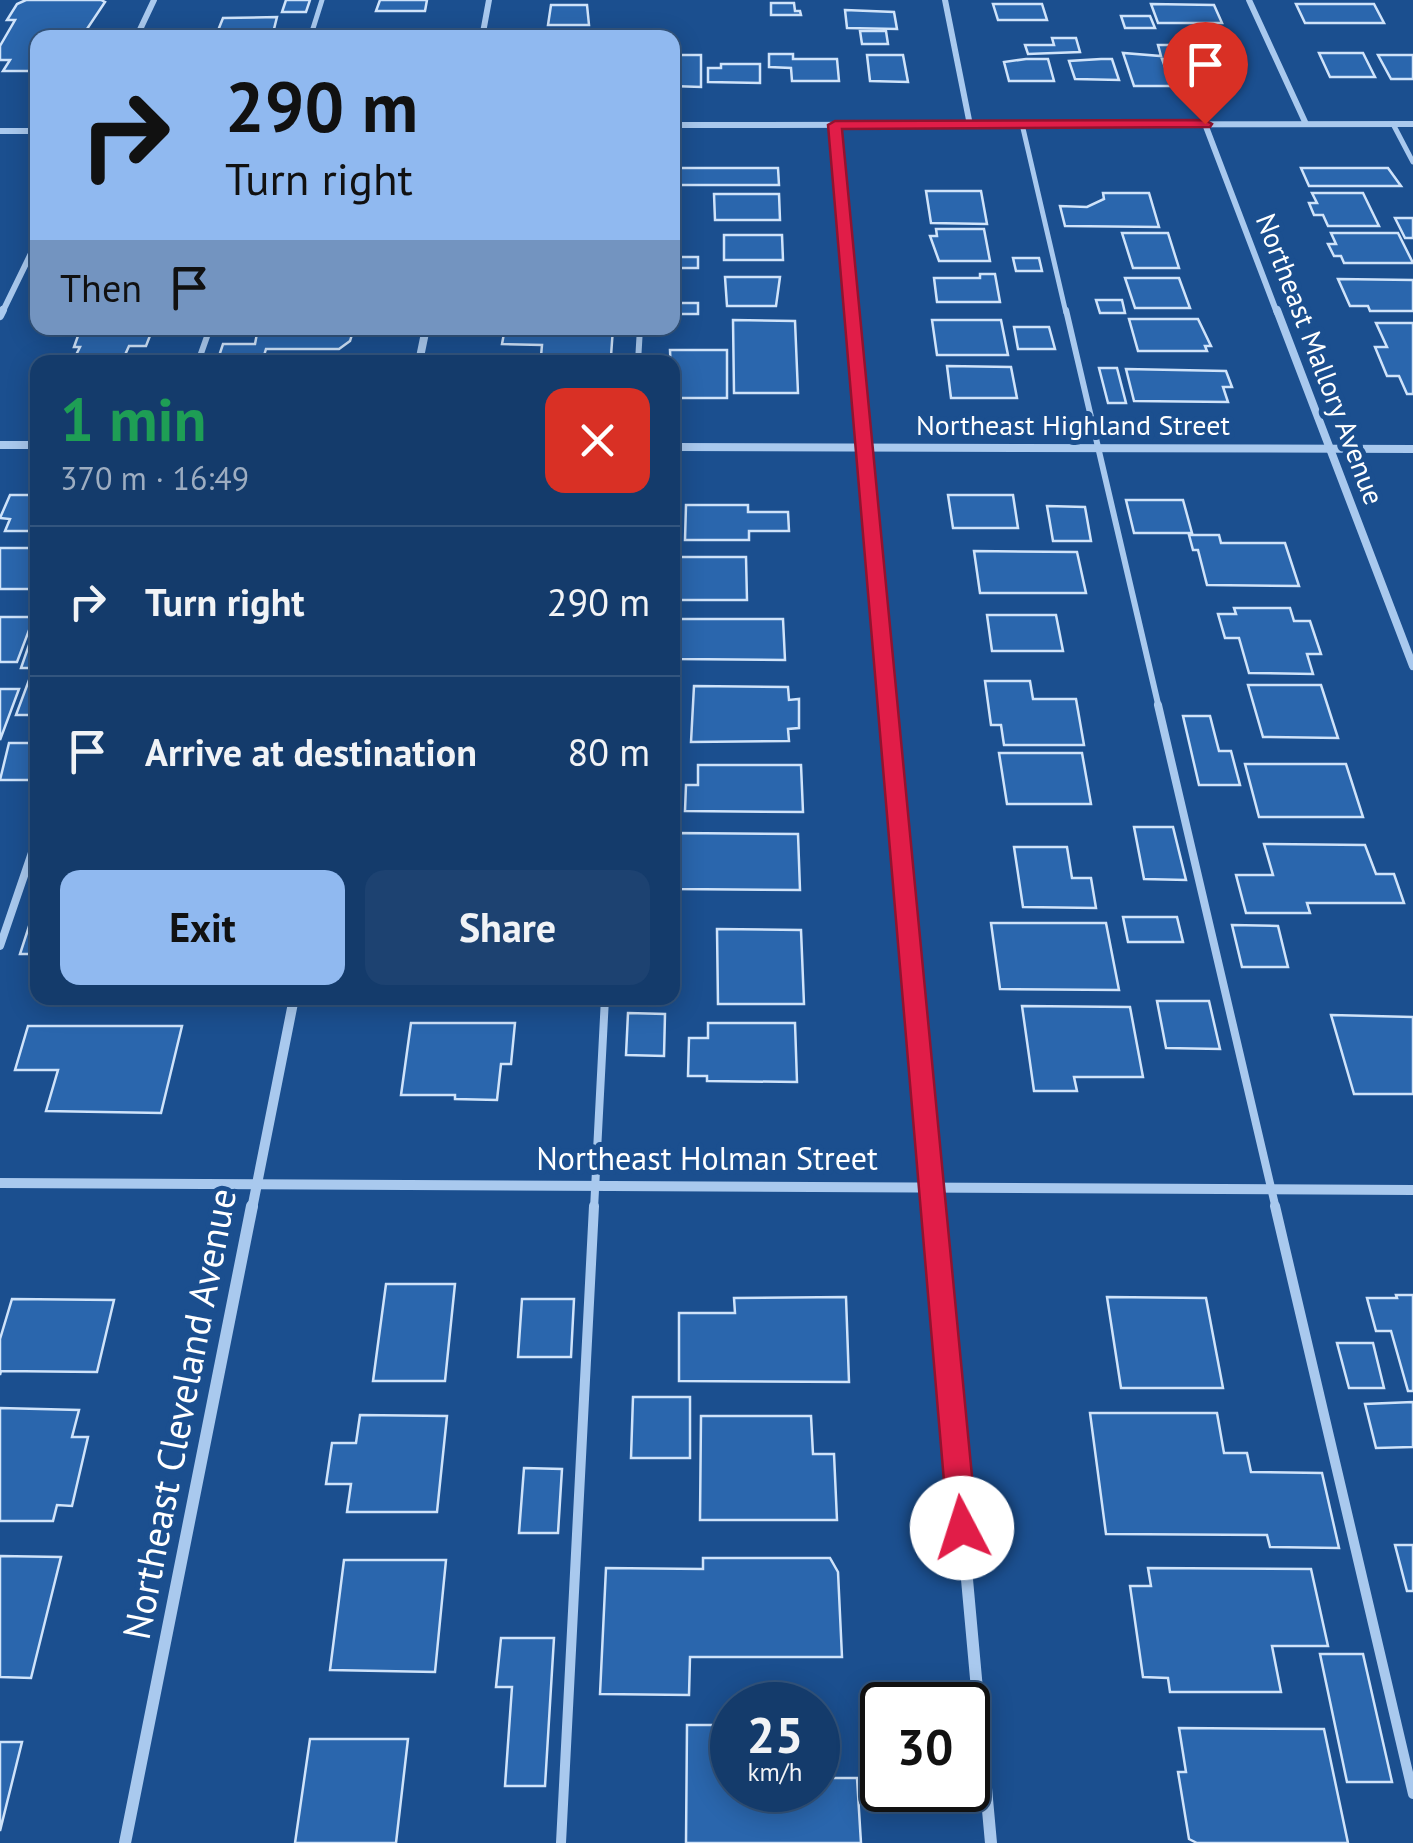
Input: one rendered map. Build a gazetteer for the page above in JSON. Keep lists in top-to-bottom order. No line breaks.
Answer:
{"streets":{"street":["Northeast Mallory Avenue","Northeast Highland Street","Northeast Holman Street","Northeast Cleveland Avenue"]},"crossings":[["Northeast Mallory Avenue","Northeast Highland Street"],["Northeast Holman Street","Northeast Cleveland Avenue"]],"page":{"turn":["290 m","Turn right"],"then":"Then","heading":["1 min","370 m · 16:49"],"list":[{"name":"Turn right","value":"290 m"},{"name":"Arrive at destination","value":"80 m"}],"buttons":["Exit","Share"],"speed":"25 km/h","limit":"30"}}
